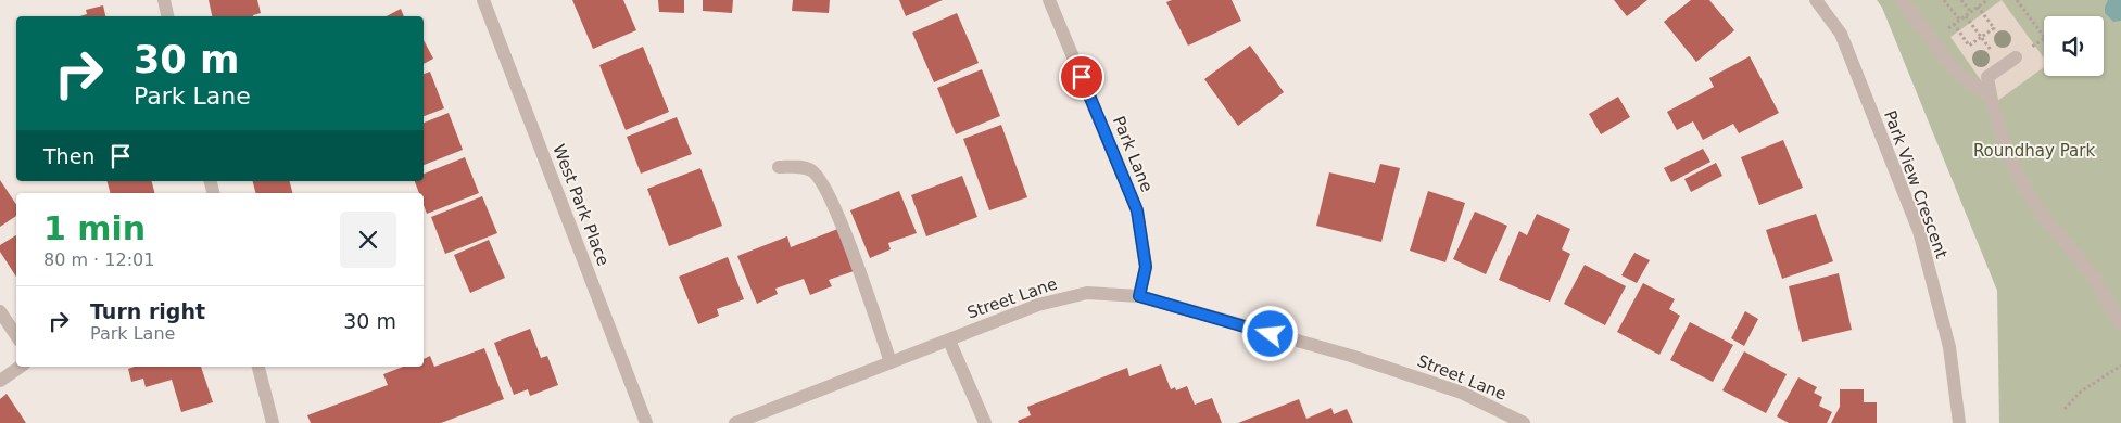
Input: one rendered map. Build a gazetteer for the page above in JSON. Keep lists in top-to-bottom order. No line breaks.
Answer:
{"streets":{"street":["Park Lane","Park View Crescent","West Park Place","Street Lane"]},"crossings":[["Park Lane","Street Lane"]],"parks":["Roundhay Park"],"page":{"turn":["30 m","Park Lane"],"then":"Then","heading":["1 min","80 m · 12:01"],"list":[{"name":"Turn right","note":"Park Lane","value":"30 m"}]}}
